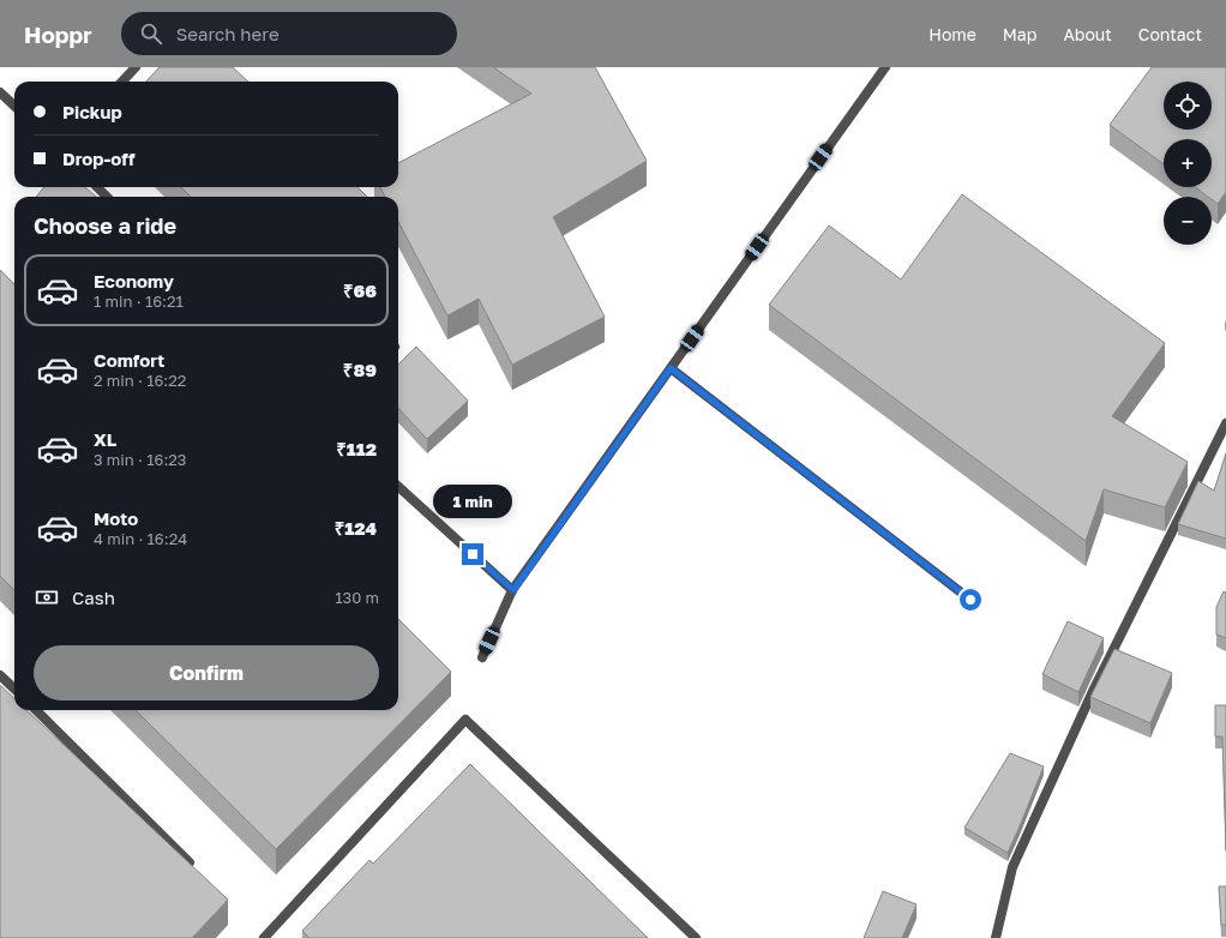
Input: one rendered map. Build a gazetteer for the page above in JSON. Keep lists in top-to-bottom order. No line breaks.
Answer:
{"page":{"header":"Hoppr","search":"Search here","nav":["Home","Map","About","Contact"],"map_buttons":["+","−"],"banner":["Pickup","Drop-off"],"heading":"Choose a ride","list":[{"name":"Economy","note":"1 min · 16:21","value":"₹66"},{"name":"Comfort","note":"2 min · 16:22","value":"₹89"},{"name":"XL","note":"3 min · 16:23","value":"₹112"},{"name":"Moto","note":"4 min · 16:24","value":"₹124"}],"bubble":"1 min","pay":["Cash","130 m"],"buttons":"Confirm"}}
